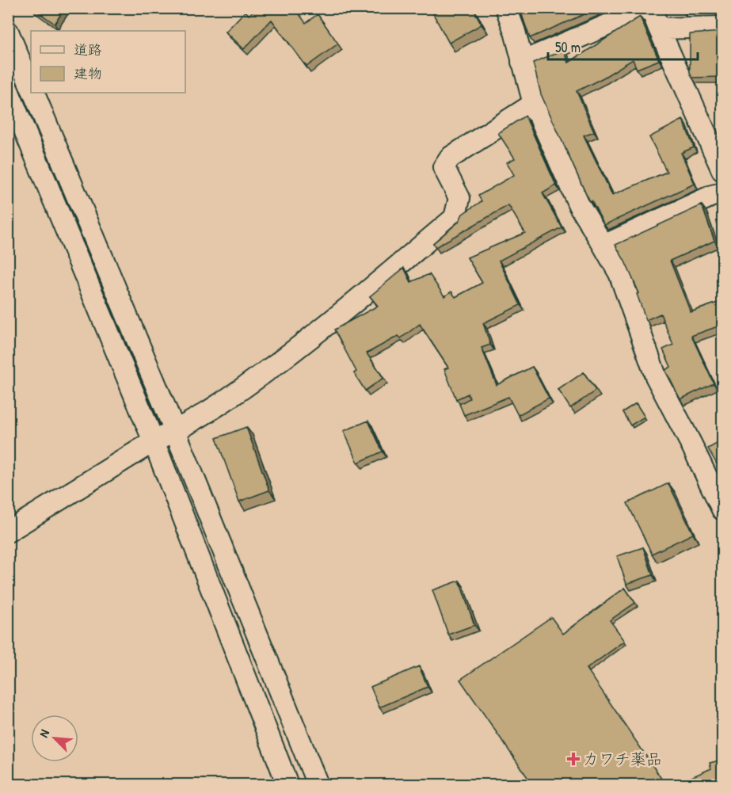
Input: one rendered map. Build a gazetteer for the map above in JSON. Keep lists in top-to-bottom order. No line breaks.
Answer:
{"places":{"health":["カワチ薬品"]},"legend":["道路","建物"],"scale_bar":"50 m","north":"top left"}
